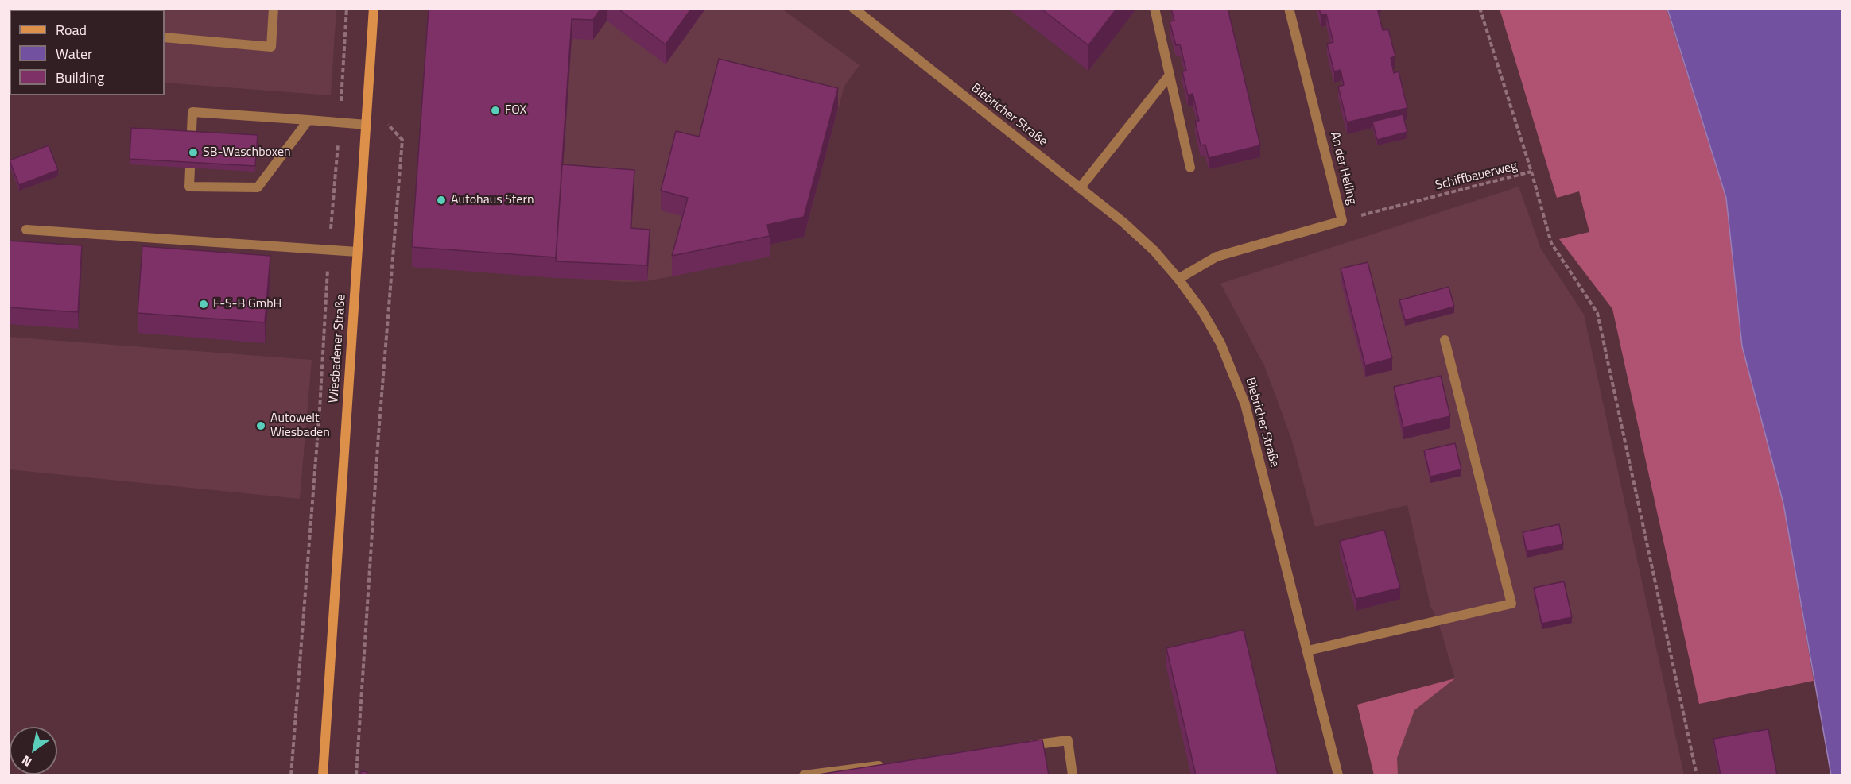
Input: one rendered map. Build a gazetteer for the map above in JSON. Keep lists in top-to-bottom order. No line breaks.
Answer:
{"streets":{"main road":["Wiesbadener Straße"],"street":["Biebricher Straße","An der Helling"],"path":["Schiffbauerweg"]},"crossings":[["Biebricher Straße","An der Helling"],["An der Helling","Schiffbauerweg"]],"places":["FOX","SB-Waschboxen","Autohaus Stern","F-S-B GmbH","Autowelt Wiesbaden"],"legend":["Road","Water","Building"],"north":"bottom left"}
